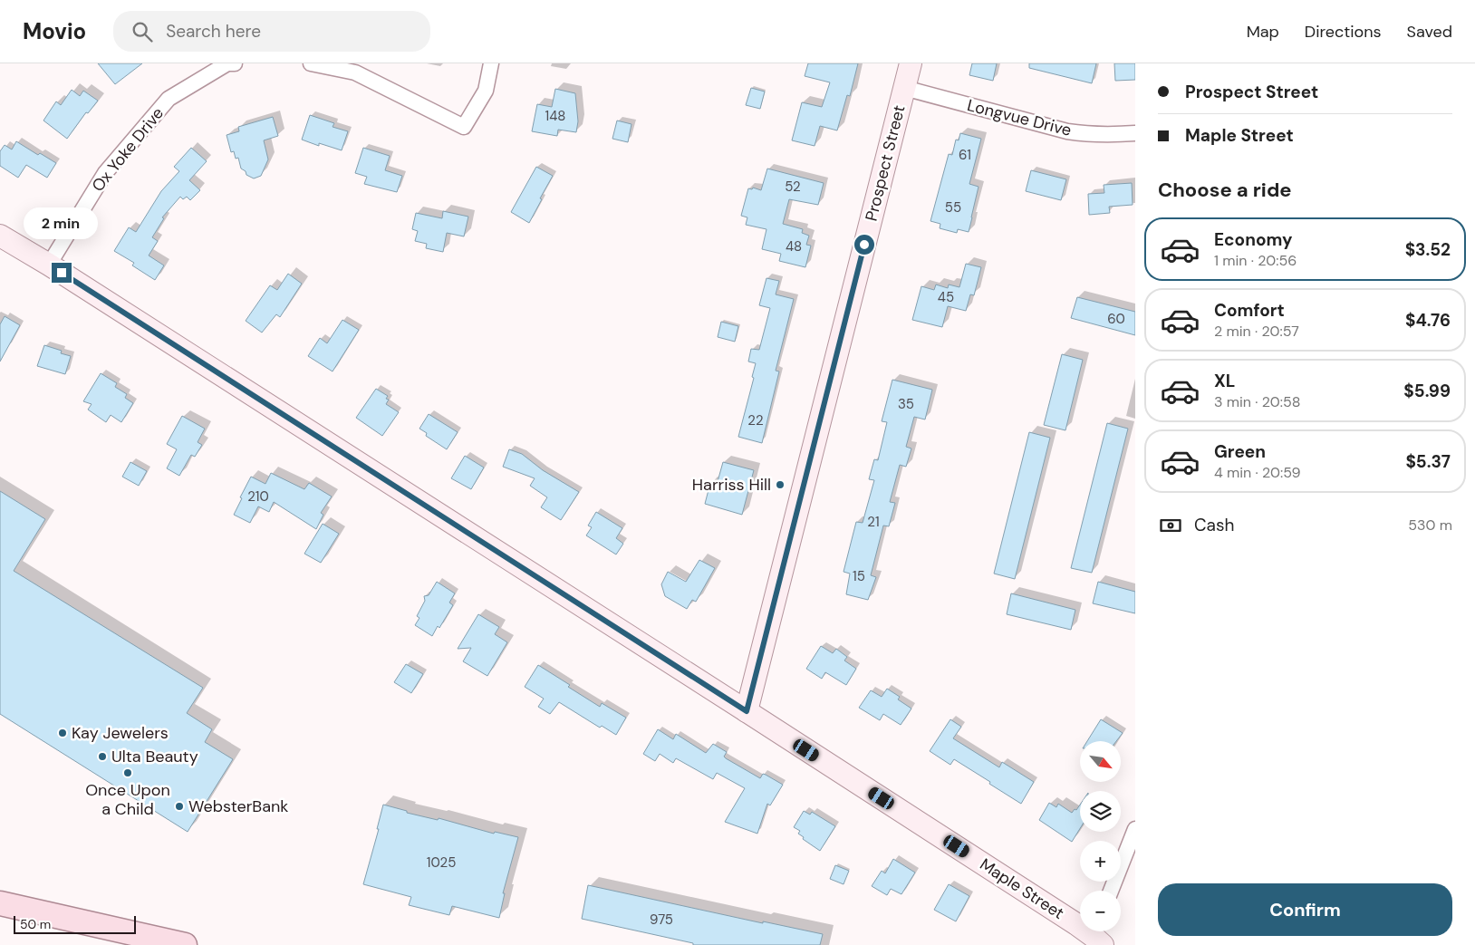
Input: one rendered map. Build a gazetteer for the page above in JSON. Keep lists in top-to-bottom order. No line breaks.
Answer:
{"streets":{"main road":["Prospect Street","Maple Street"],"street":["Longvue Drive","Ox Yoke Drive"]},"crossings":[["Longvue Drive","Prospect Street"],["Ox Yoke Drive","Maple Street"],["Prospect Street","Maple Street"]],"places":["Harriss Hill","Kay Jewelers","Ulta Beauty","Once Upon a Child","WebsterBank"],"house_numbers":["148","61","52","55","48","45","60","35","22","210","21","15","1025","975"],"scale_bar":"50 m","north":"bottom right","page":{"header":"Movio","search":"Search here","nav":["Map","Directions","Saved"],"banner":["Prospect Street","Maple Street"],"heading":"Choose a ride","bubble":"2 min","list":[{"name":"Economy","note":"1 min · 20:56","value":"$3.52"},{"name":"Comfort","note":"2 min · 20:57","value":"$4.76"},{"name":"XL","note":"3 min · 20:58","value":"$5.99"},{"name":"Green","note":"4 min · 20:59","value":"$5.37"}],"pay":["Cash","530 m"],"map_buttons":["+","−"],"buttons":"Confirm","scale":"50 m"}}
